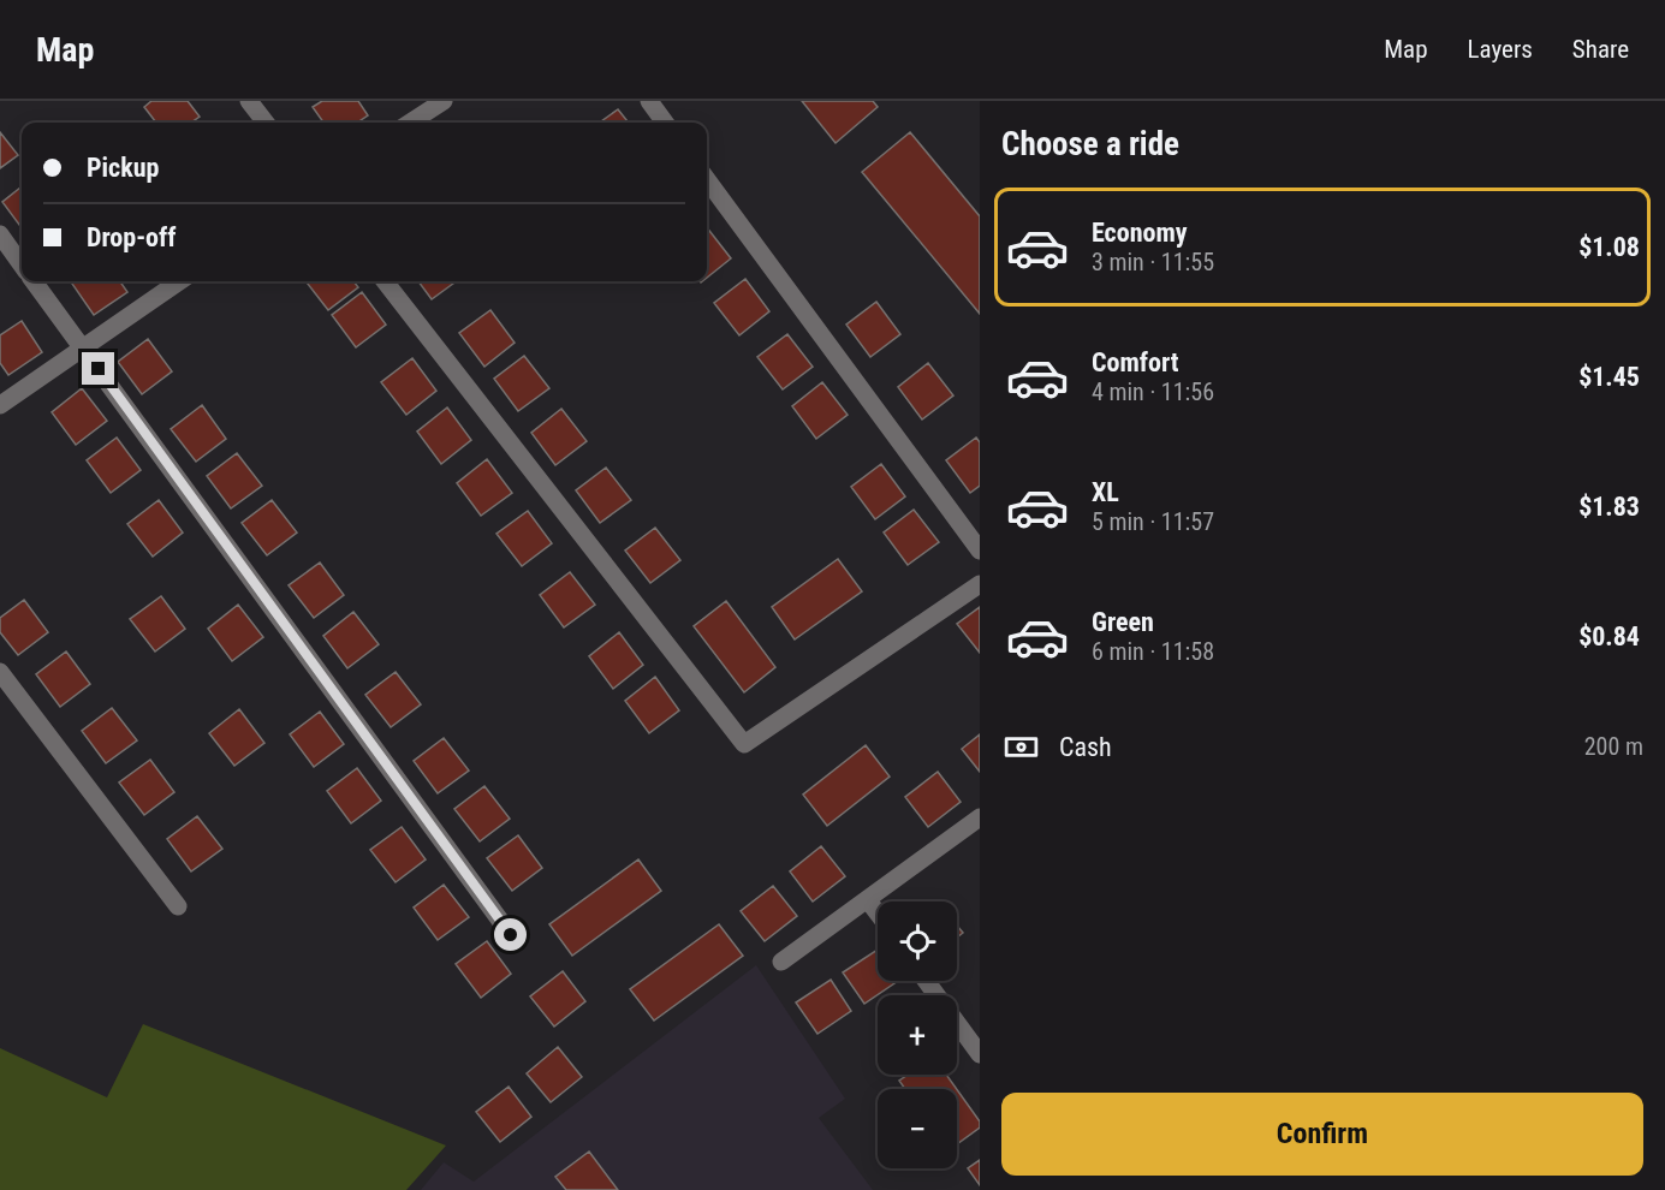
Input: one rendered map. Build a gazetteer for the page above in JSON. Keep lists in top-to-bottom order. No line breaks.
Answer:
{"page":{"header":"Map","nav":["Map","Layers","Share"],"heading":"Choose a ride","banner":["Pickup","Drop-off"],"list":[{"name":"Economy","note":"3 min · 11:55","value":"$1.08"},{"name":"Comfort","note":"4 min · 11:56","value":"$1.45"},{"name":"XL","note":"5 min · 11:57","value":"$1.83"},{"name":"Green","note":"6 min · 11:58","value":"$0.84"}],"pay":["Cash","200 m"],"map_buttons":["+","−"],"buttons":"Confirm"}}
